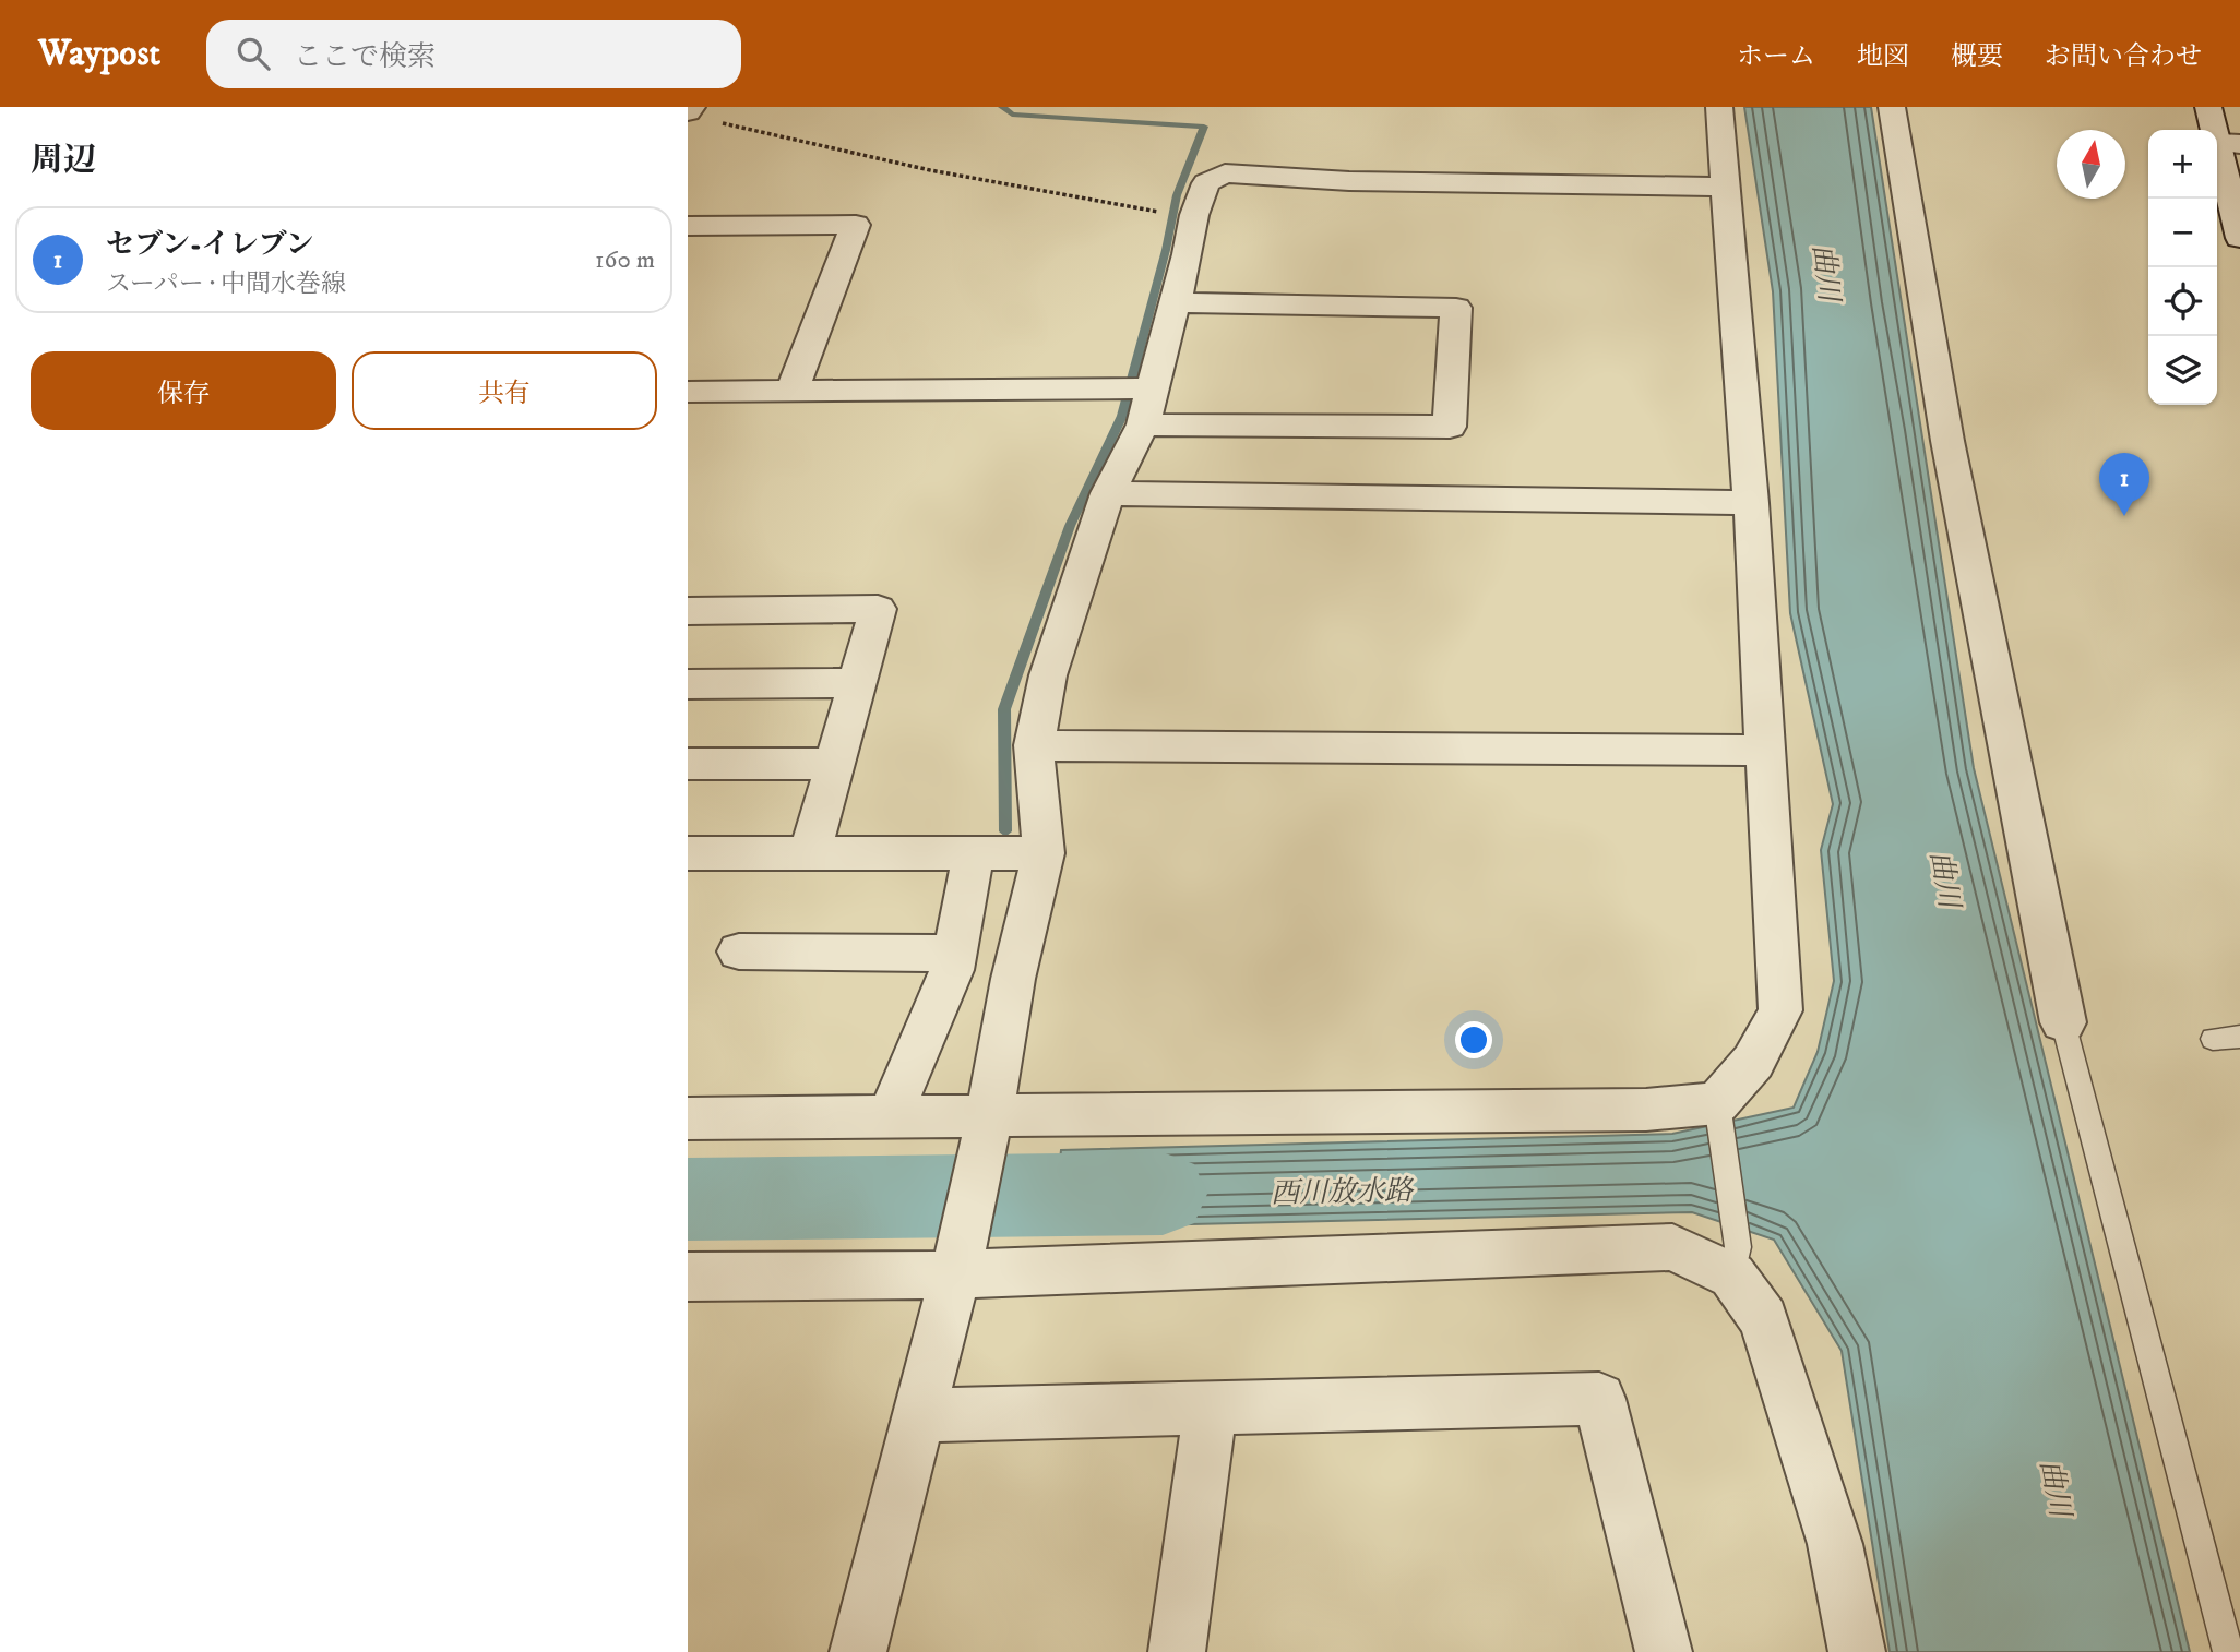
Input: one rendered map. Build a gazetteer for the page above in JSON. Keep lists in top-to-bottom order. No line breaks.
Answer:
{"water":["曲川","西川放水路"],"north":"top","page":{"header":"Waypost","search":"ここで検索","nav":["ホーム","地図","概要","お問い合わせ"],"heading":"周辺","map_buttons":["+","−"],"list":[{"mark":"1","name":"セブン-イレブン","note":"スーパー · 中間水巻線","value":"160 m"}],"buttons":["保存","共有"],"pins":"1"}}
